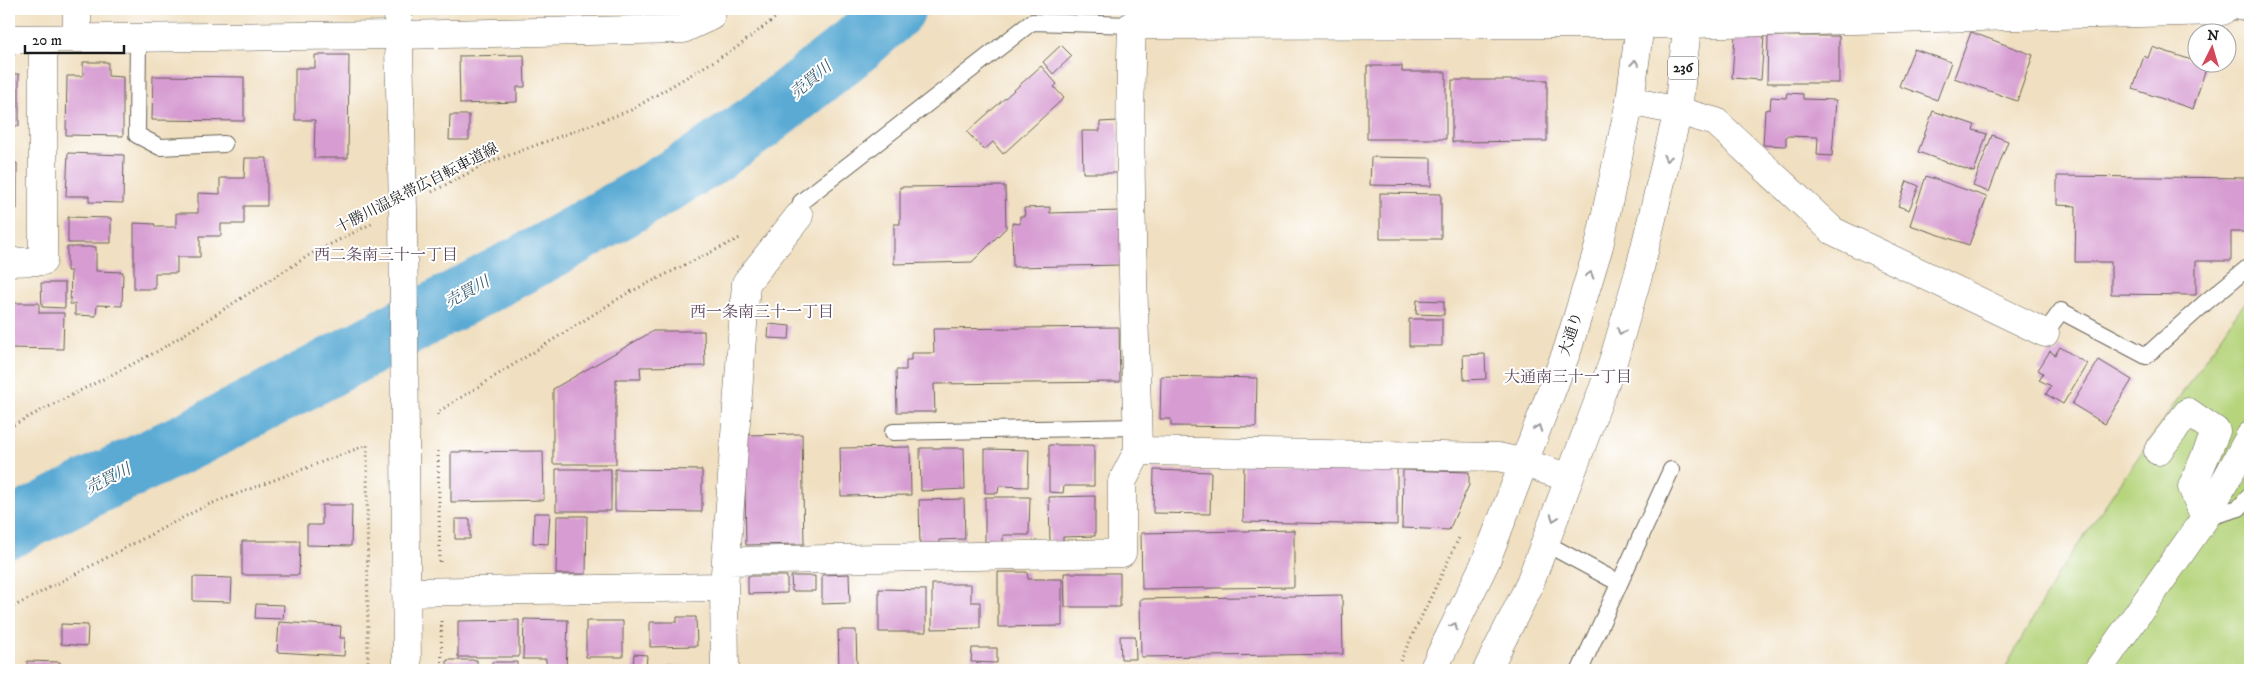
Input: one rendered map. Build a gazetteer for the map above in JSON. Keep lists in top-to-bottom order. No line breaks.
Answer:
{"streets":{"main road":["236","大通り"],"path":["十勝川温泉帯広自転車道線"]},"districts":["西二条南三十一丁目","西一条南三十一丁目","大通南三十一丁目"],"water":["売買川"],"scale_bar":"20 m","north":"top"}
